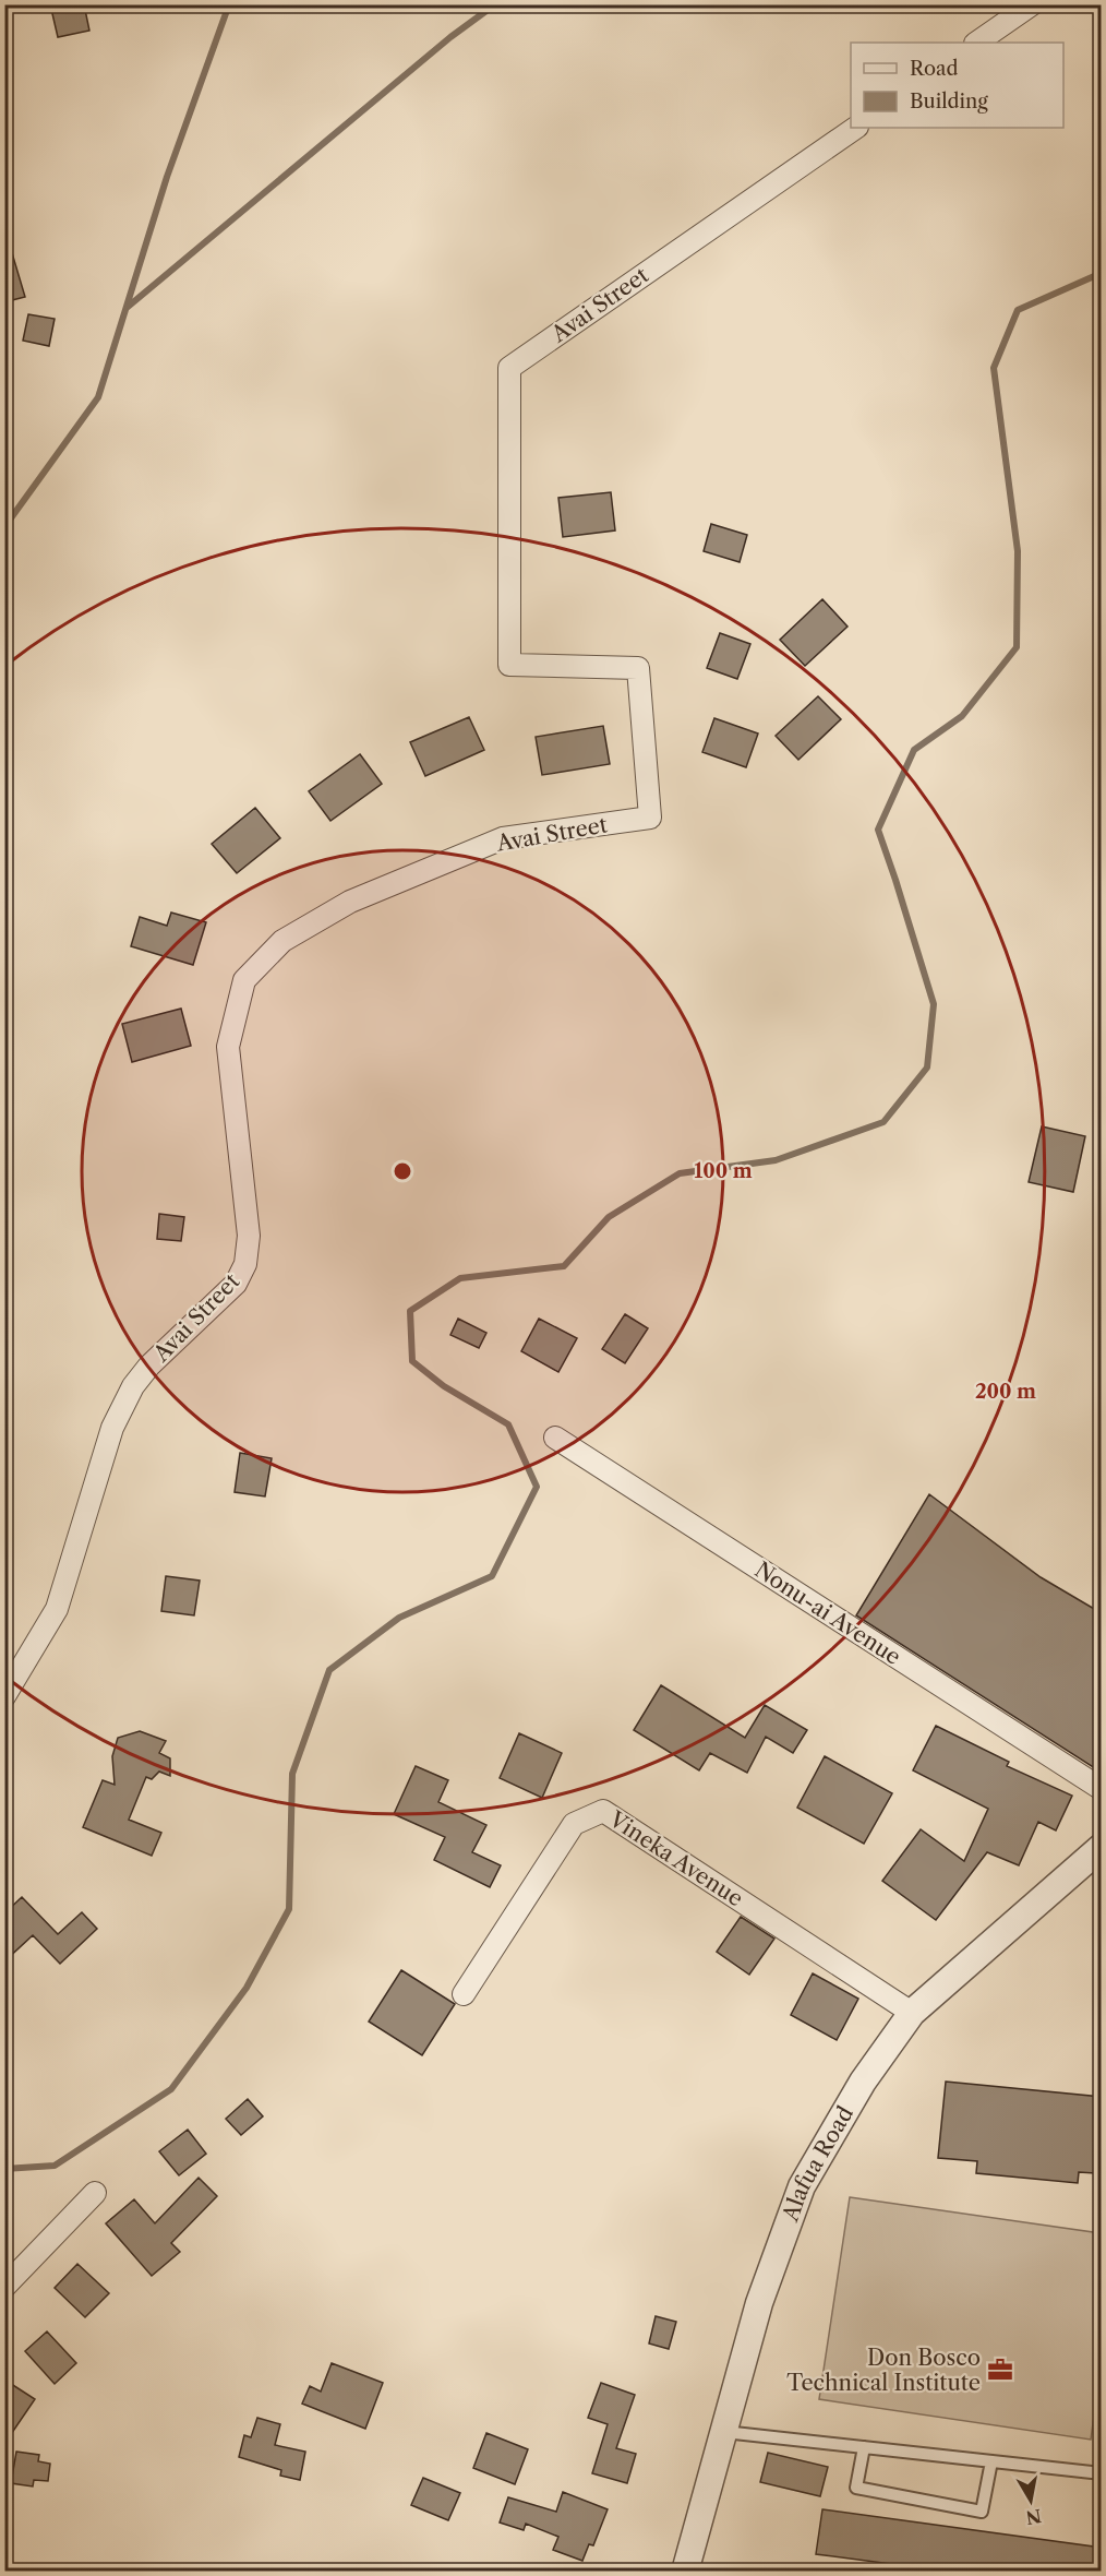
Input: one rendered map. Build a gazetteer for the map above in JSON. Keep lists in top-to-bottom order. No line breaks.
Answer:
{"streets":{"street":["Avai Street","Nonu-ai Avenue","Vineka Avenue","Alafua Road"]},"crossings":[["Vineka Avenue","Alafua Road"]],"places":{"office":["Don Bosco Technical Institute"]},"legend":["Road","Building"],"north":"bottom","rings":["100 m","200 m"]}
